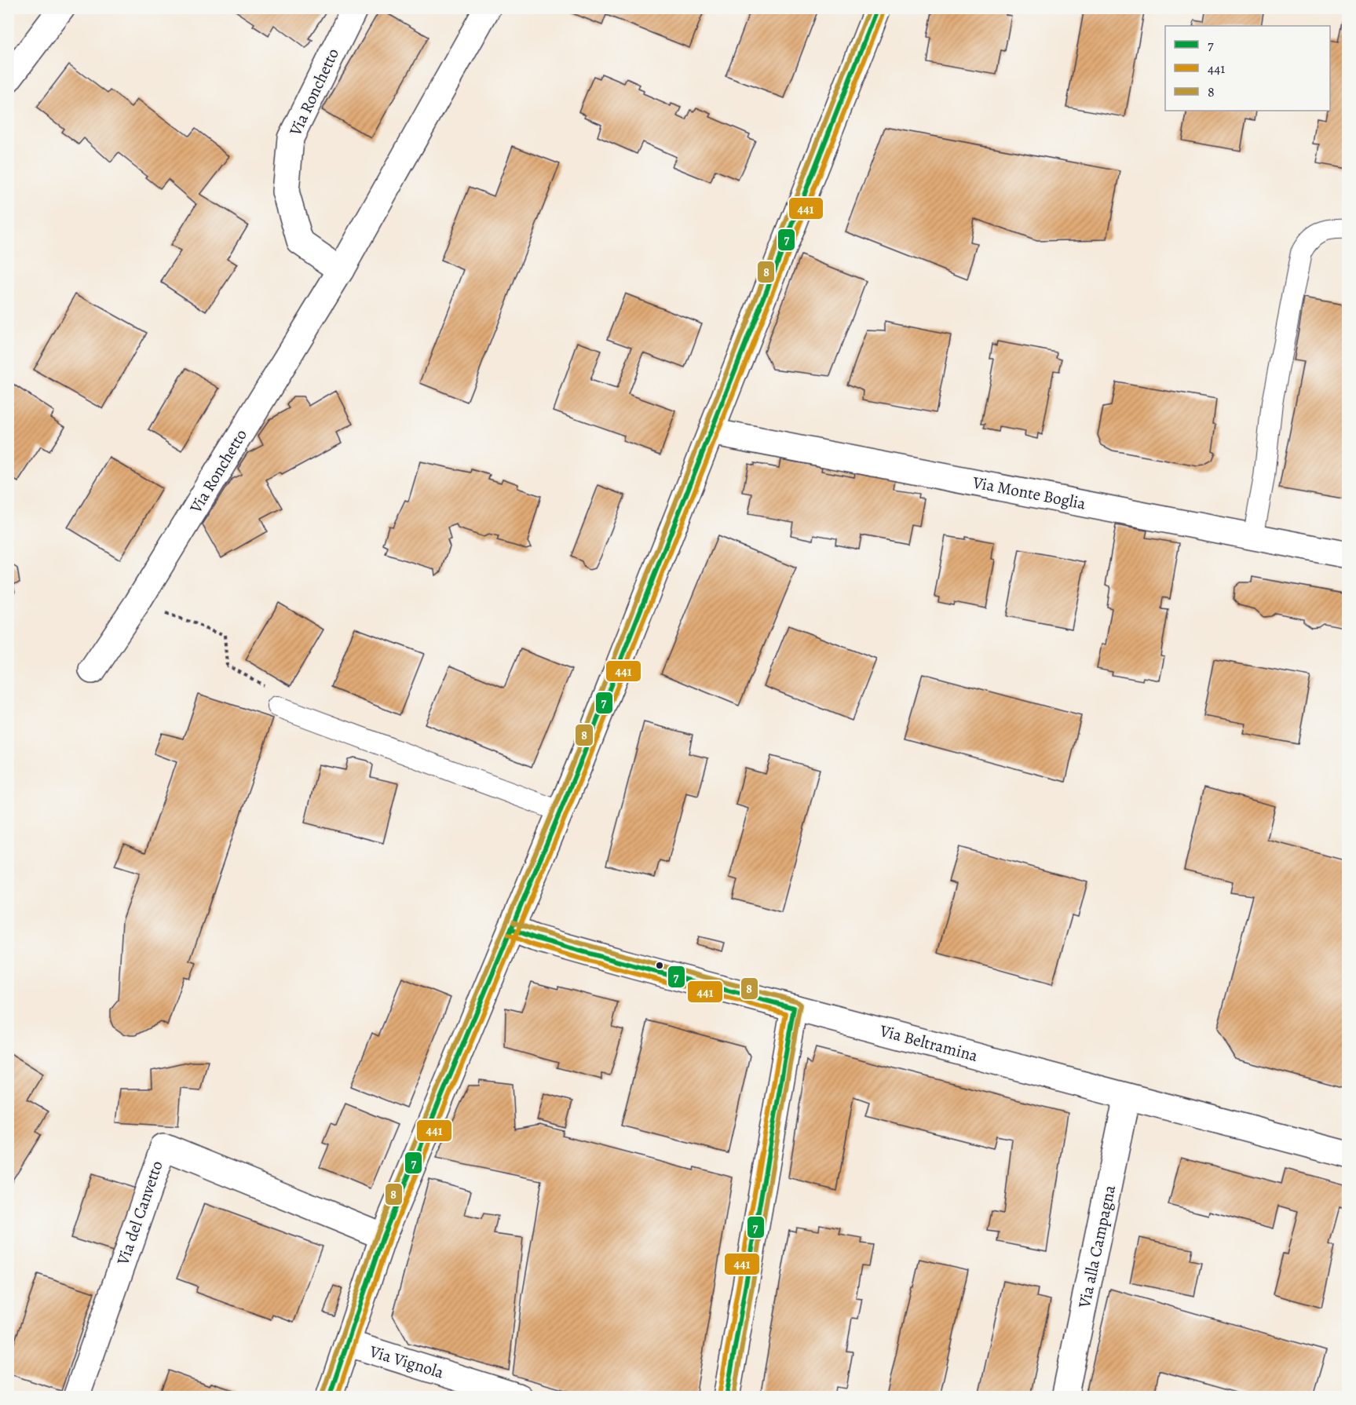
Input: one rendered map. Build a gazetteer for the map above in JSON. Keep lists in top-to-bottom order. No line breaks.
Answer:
{"streets":{"street":["Via Ronchetto","Via Monte Boglia","Via Beltramina","Via del Canvetto","Via alla Campagna","Via Vignola"]},"crossings":[["Via Beltramina","Via alla Campagna"]],"lines":["transit line 7","transit line 8","transit line 441"],"legend":["7","441","8"]}
